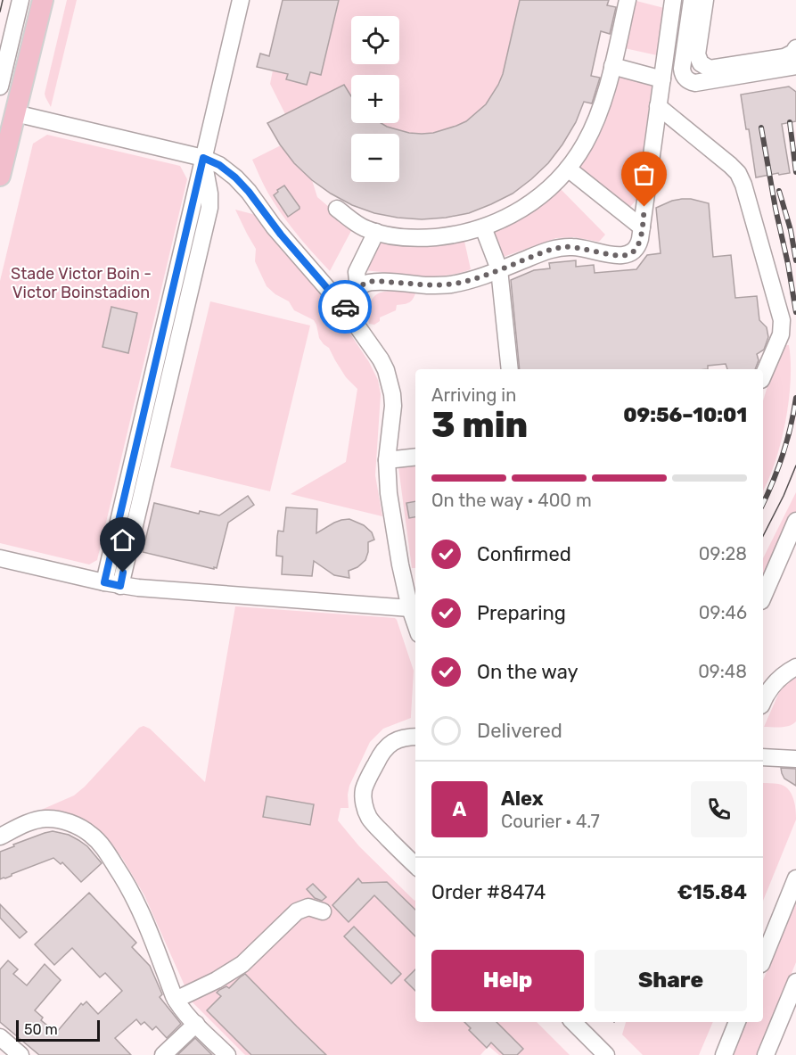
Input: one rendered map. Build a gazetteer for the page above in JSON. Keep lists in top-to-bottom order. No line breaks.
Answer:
{"parks":["Stade Victor Boin - Victor Boinstadion"],"scale_bar":"50 m","page":{"map_buttons":["+","−"],"heading":["3 min","Arriving in","09:56–10:01"],"panel":["Alex","Courier · 4.7","Order #8474","€15.84"],"bar":"On the way · 400 m","list":[["Confirmed","09:28"],["Preparing","09:46"],["On the way","09:48"],"Delivered"],"round":"A","buttons":["Help","Share"],"scale":"50 m"}}
